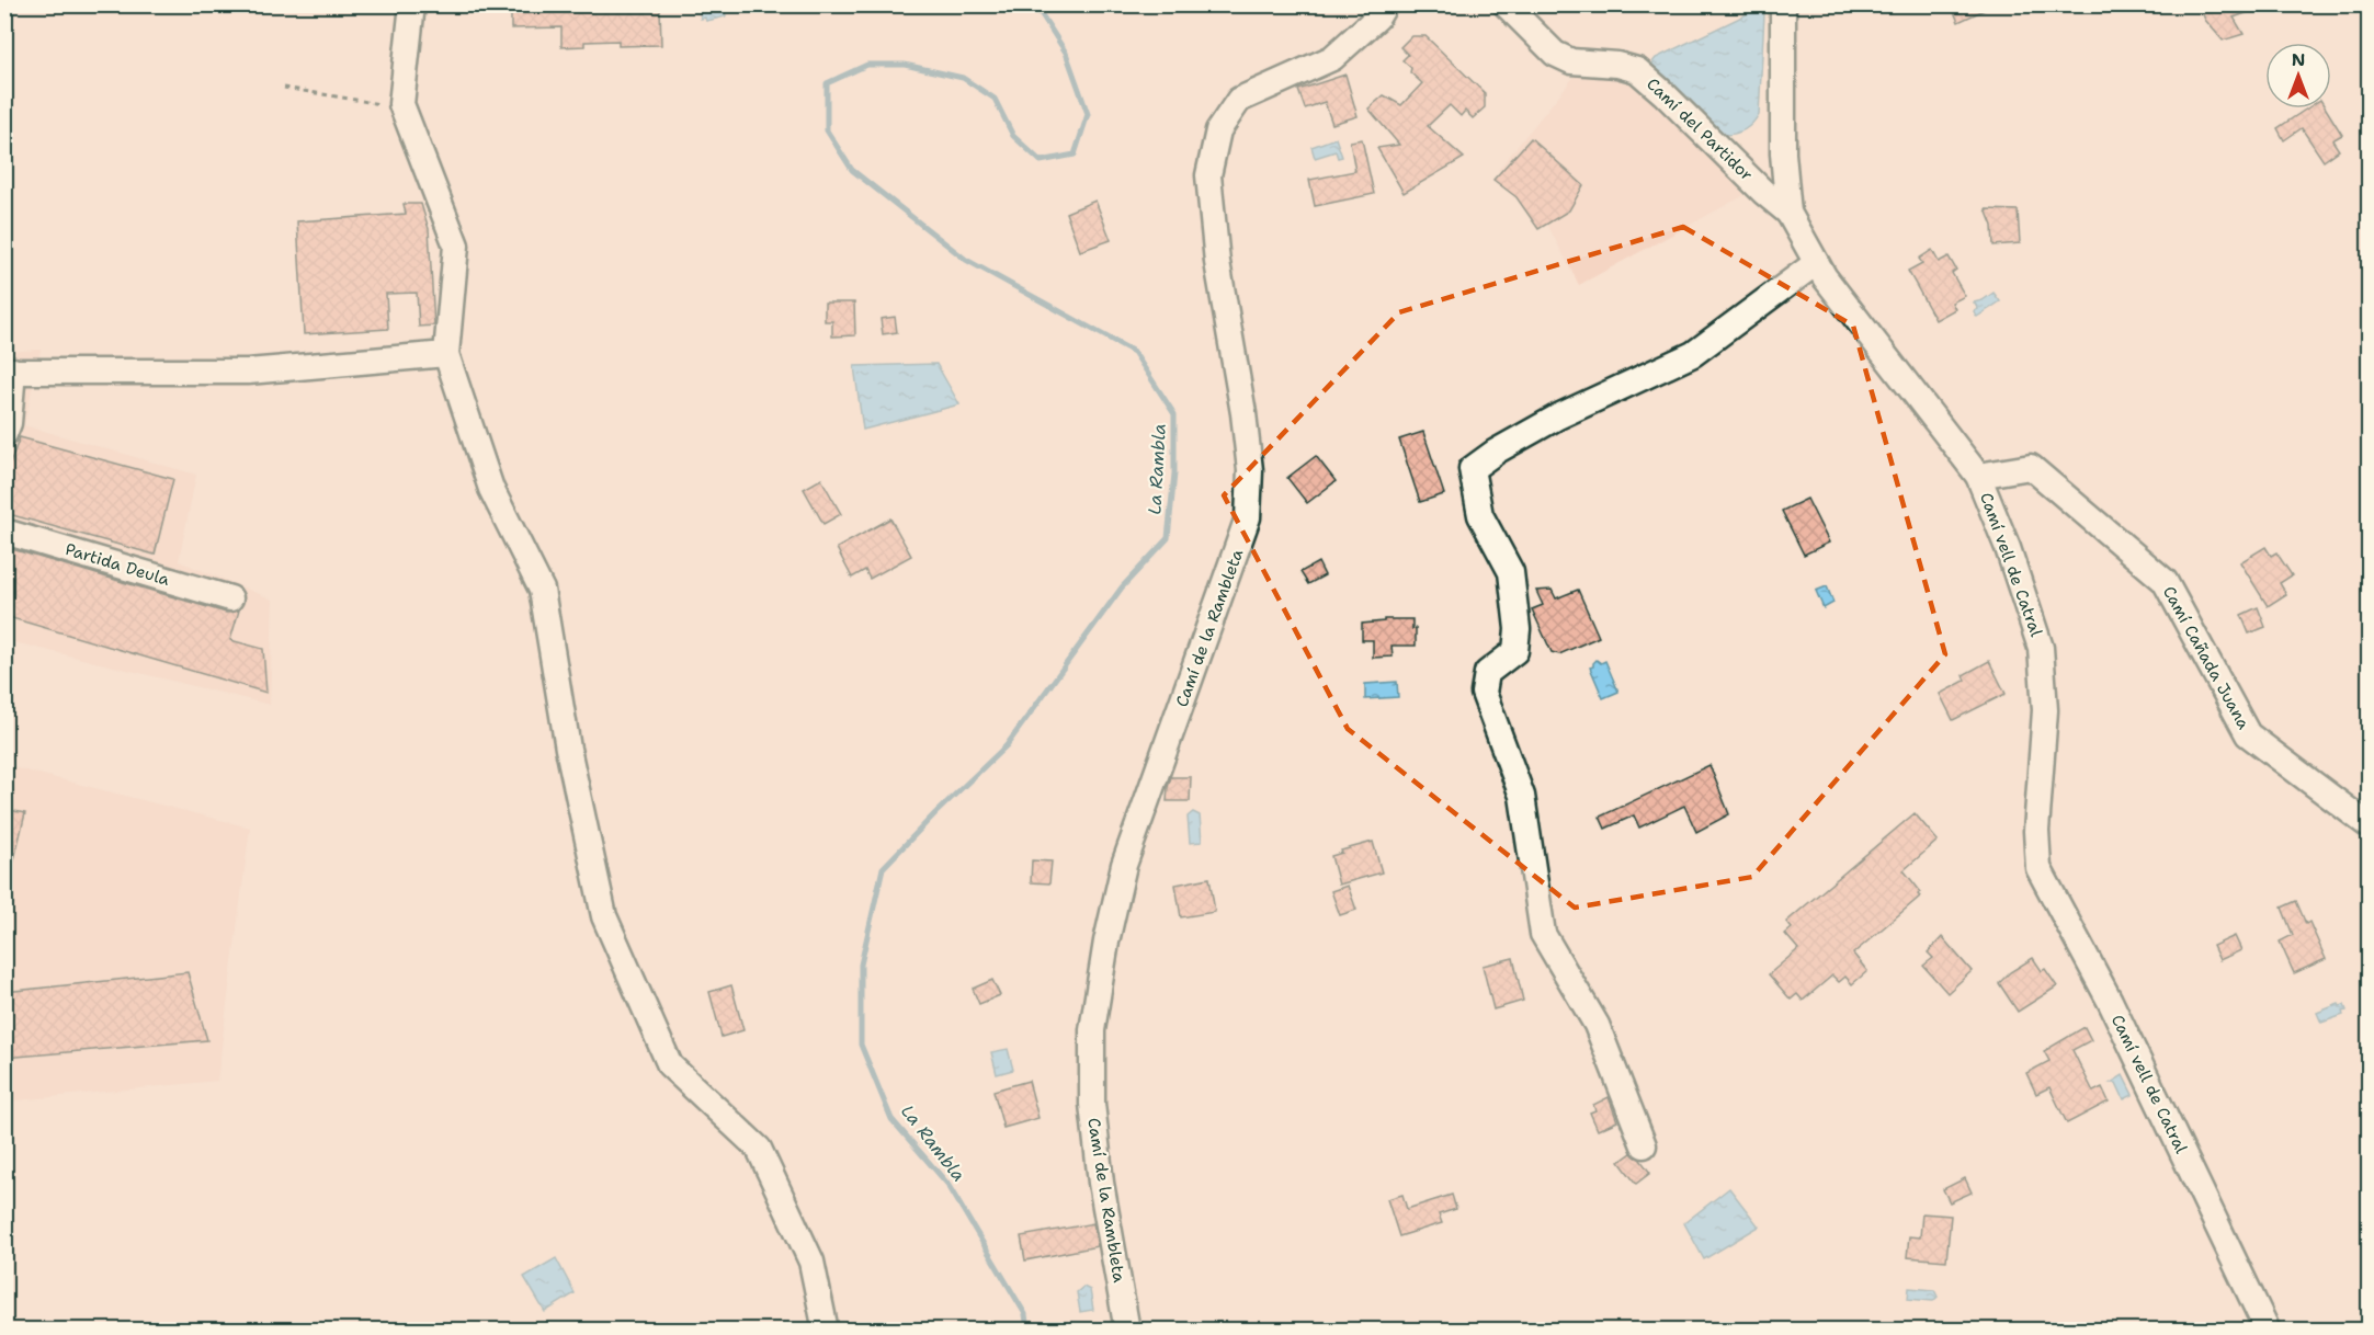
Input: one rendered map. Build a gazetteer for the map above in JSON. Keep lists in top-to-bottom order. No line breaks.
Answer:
{"streets":{"street":["Camí del Partidor","Partida Deula","Camí vell de Catral","Camí de la Rambleta","Camí Cañada Juana"]},"crossings":[["Camí del Partidor","Camí vell de Catral"],["Camí vell de Catral","Camí Cañada Juana"]],"water":["La Rambla"],"north":"top"}
